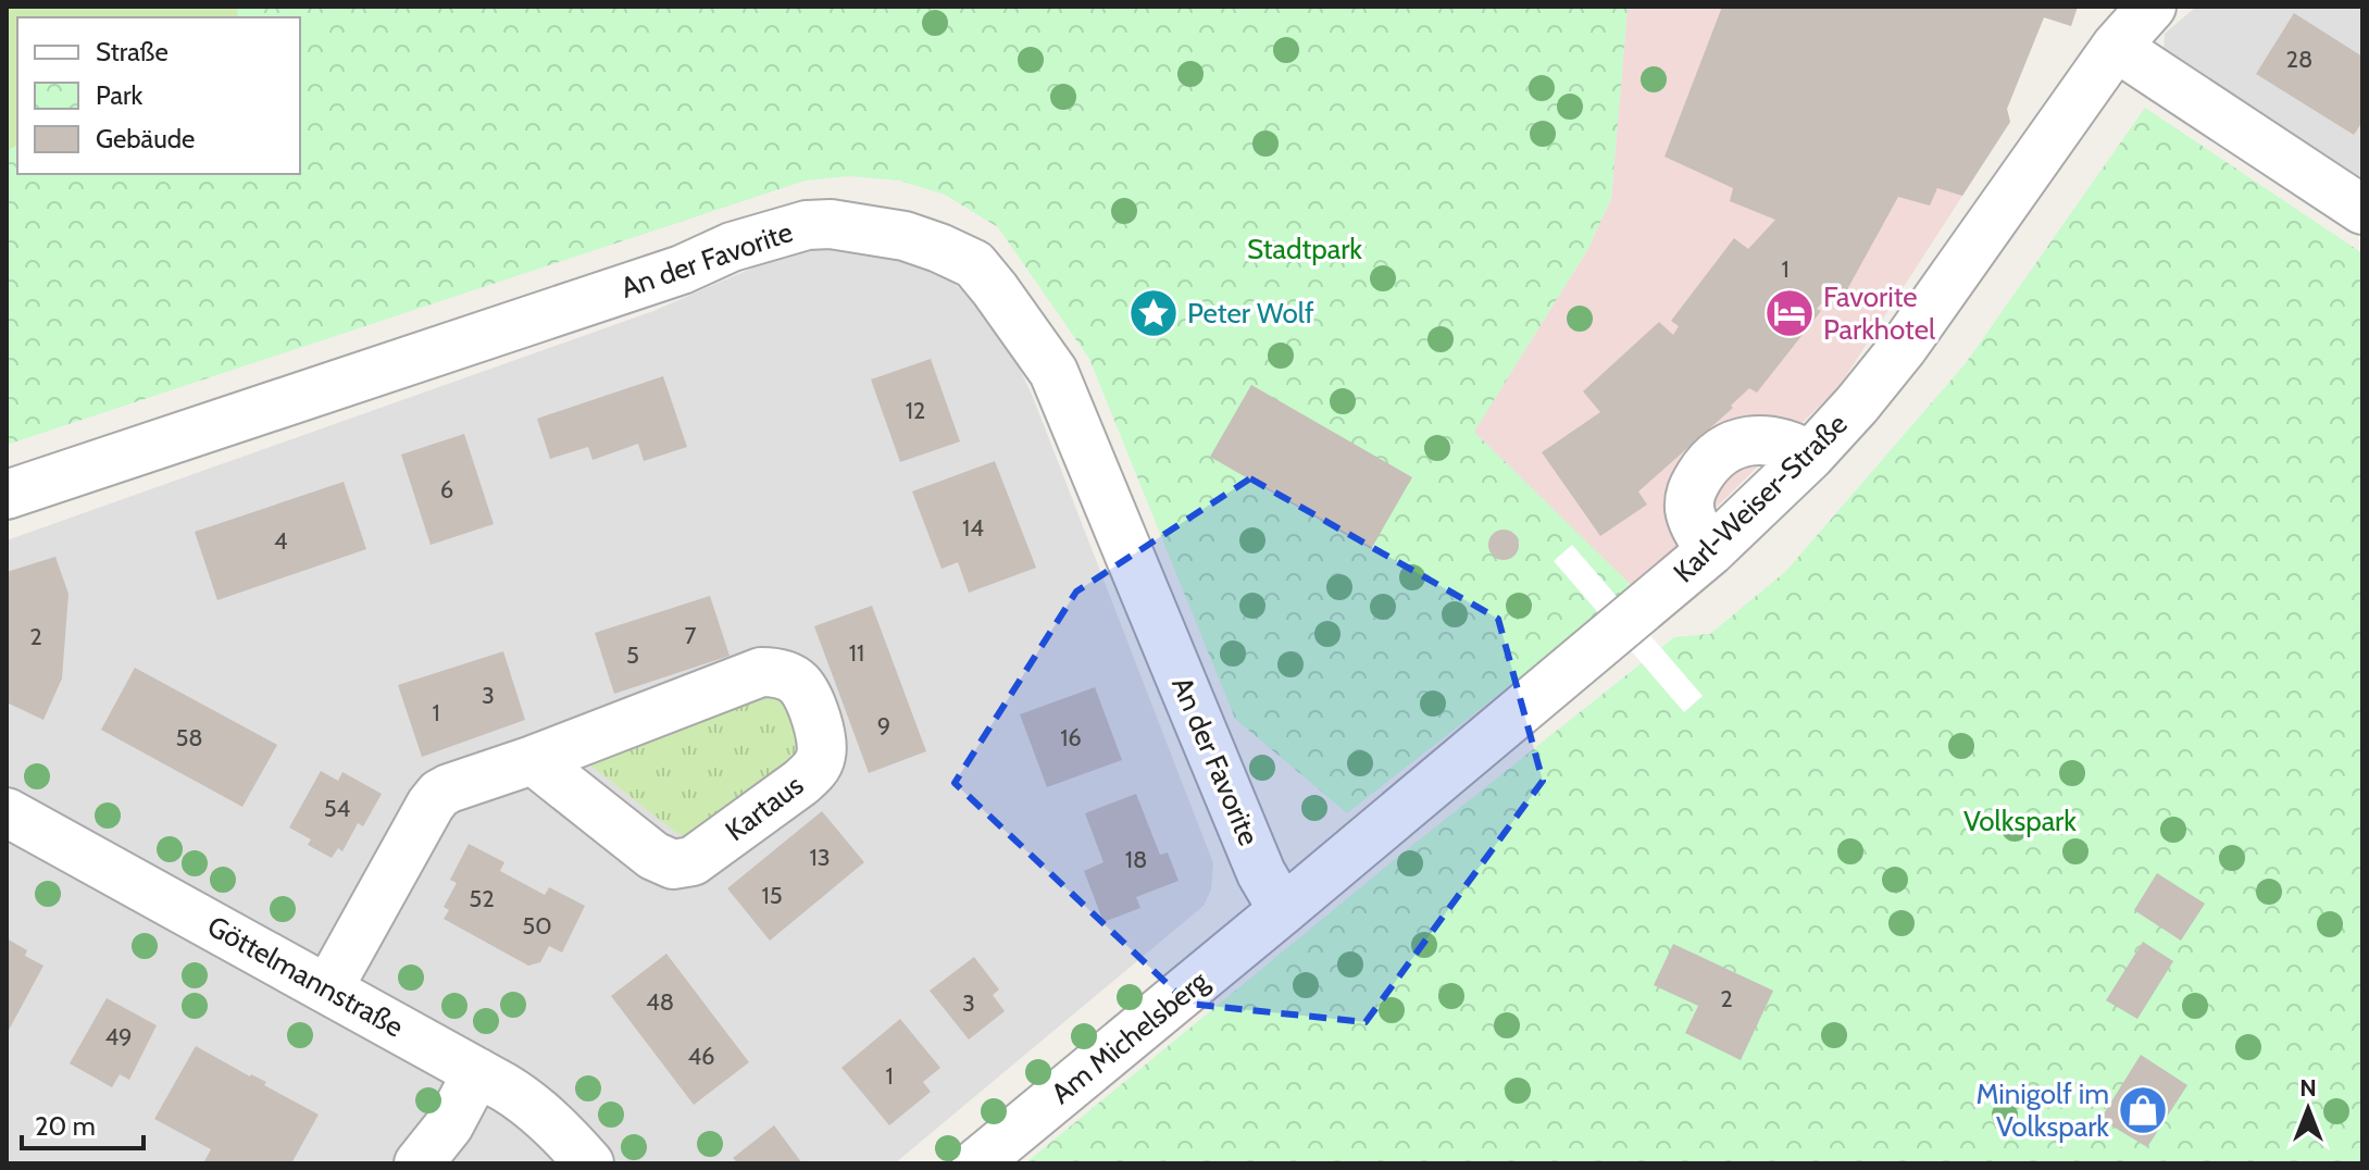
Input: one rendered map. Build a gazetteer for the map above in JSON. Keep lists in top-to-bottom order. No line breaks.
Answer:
{"streets":{"street":["An der Favorite","Karl-Weiser-Straße","Kartaus","Göttelmannstraße","Am Michelsberg"]},"crossings":[["An der Favorite","Karl-Weiser-Straße"],["An der Favorite","Am Michelsberg"],["Karl-Weiser-Straße","Am Michelsberg"],["Kartaus","Göttelmannstraße"]],"parks":["Stadtpark","Volkspark"],"places":{"place":["Peter Wolf"],"hotel":["Favorite Parkhotel"],"shop":["Minigolf im Volkspark"]},"house_numbers":["28","1","12","6","14","4","7","2","11","5","3","1","9","58","16","54","13","18","15","52","50","2","48","3","49","46","1"],"legend":["Straße","Park","Gebäude"],"scale_bar":"20 m","north":"top"}
